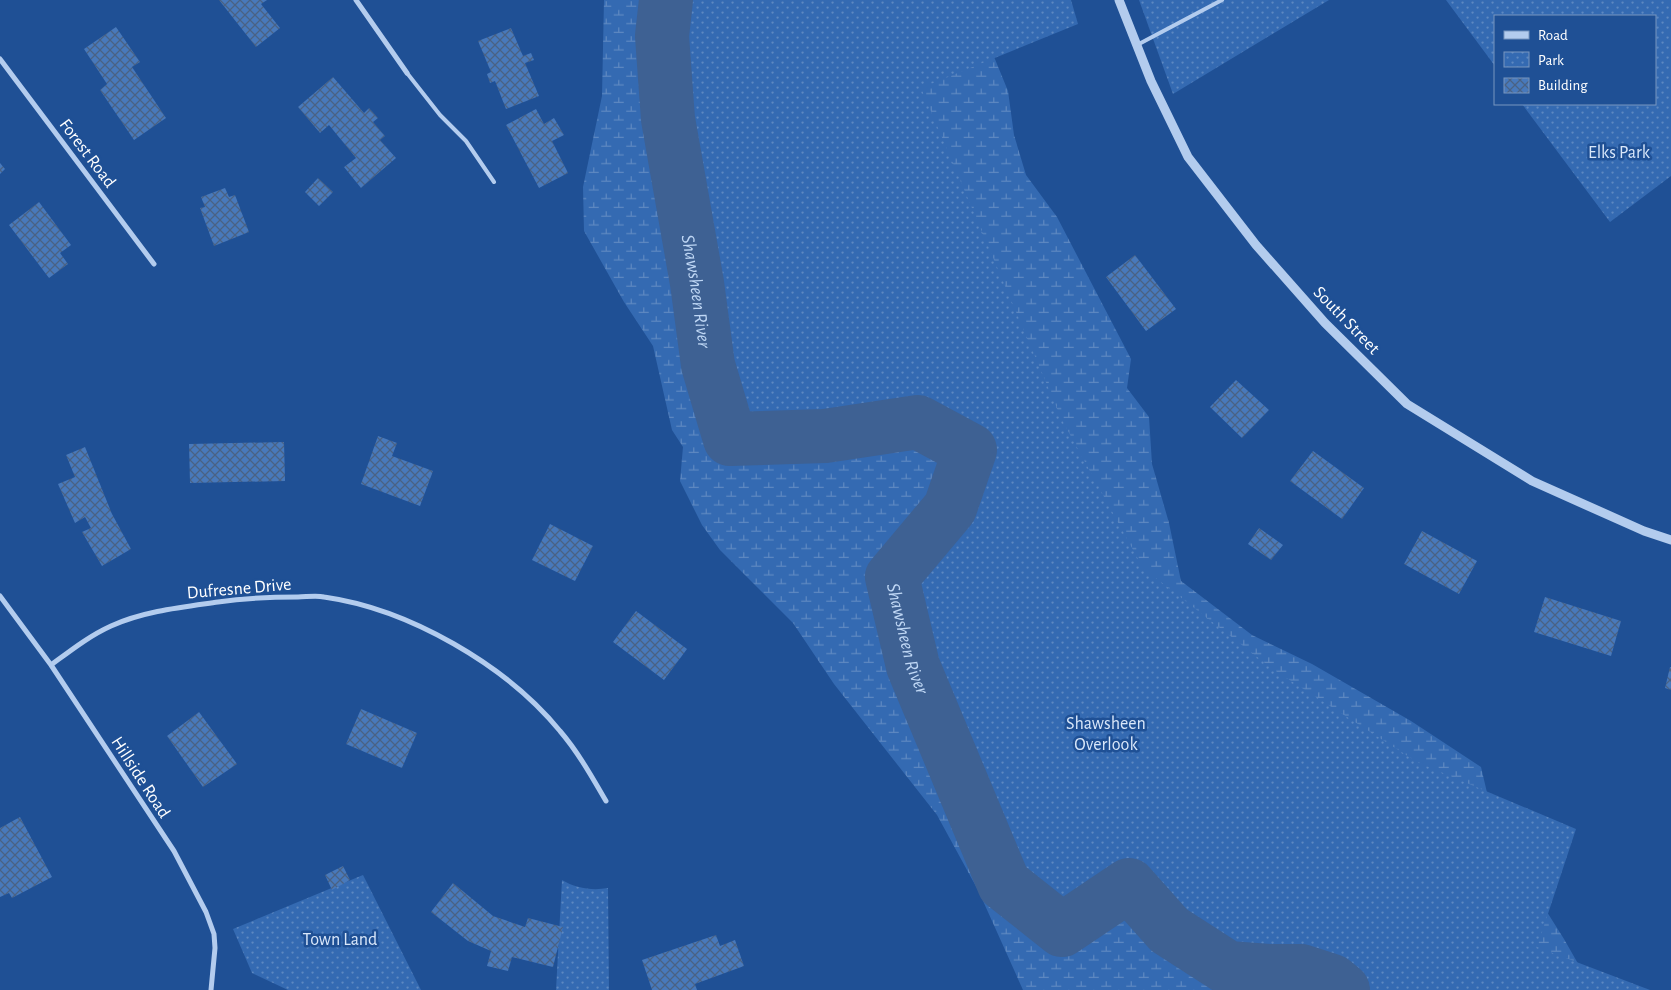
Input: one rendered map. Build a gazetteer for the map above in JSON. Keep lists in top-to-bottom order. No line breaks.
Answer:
{"streets":{"street":["Forest Road","South Street","Dufresne Drive","Hillside Road"]},"crossings":[["Dufresne Drive","Hillside Road"]],"water":["Shawsheen River"],"parks":["Elks Park","Shawsheen Overlook","Town Land"],"legend":["Road","Park","Building"]}
